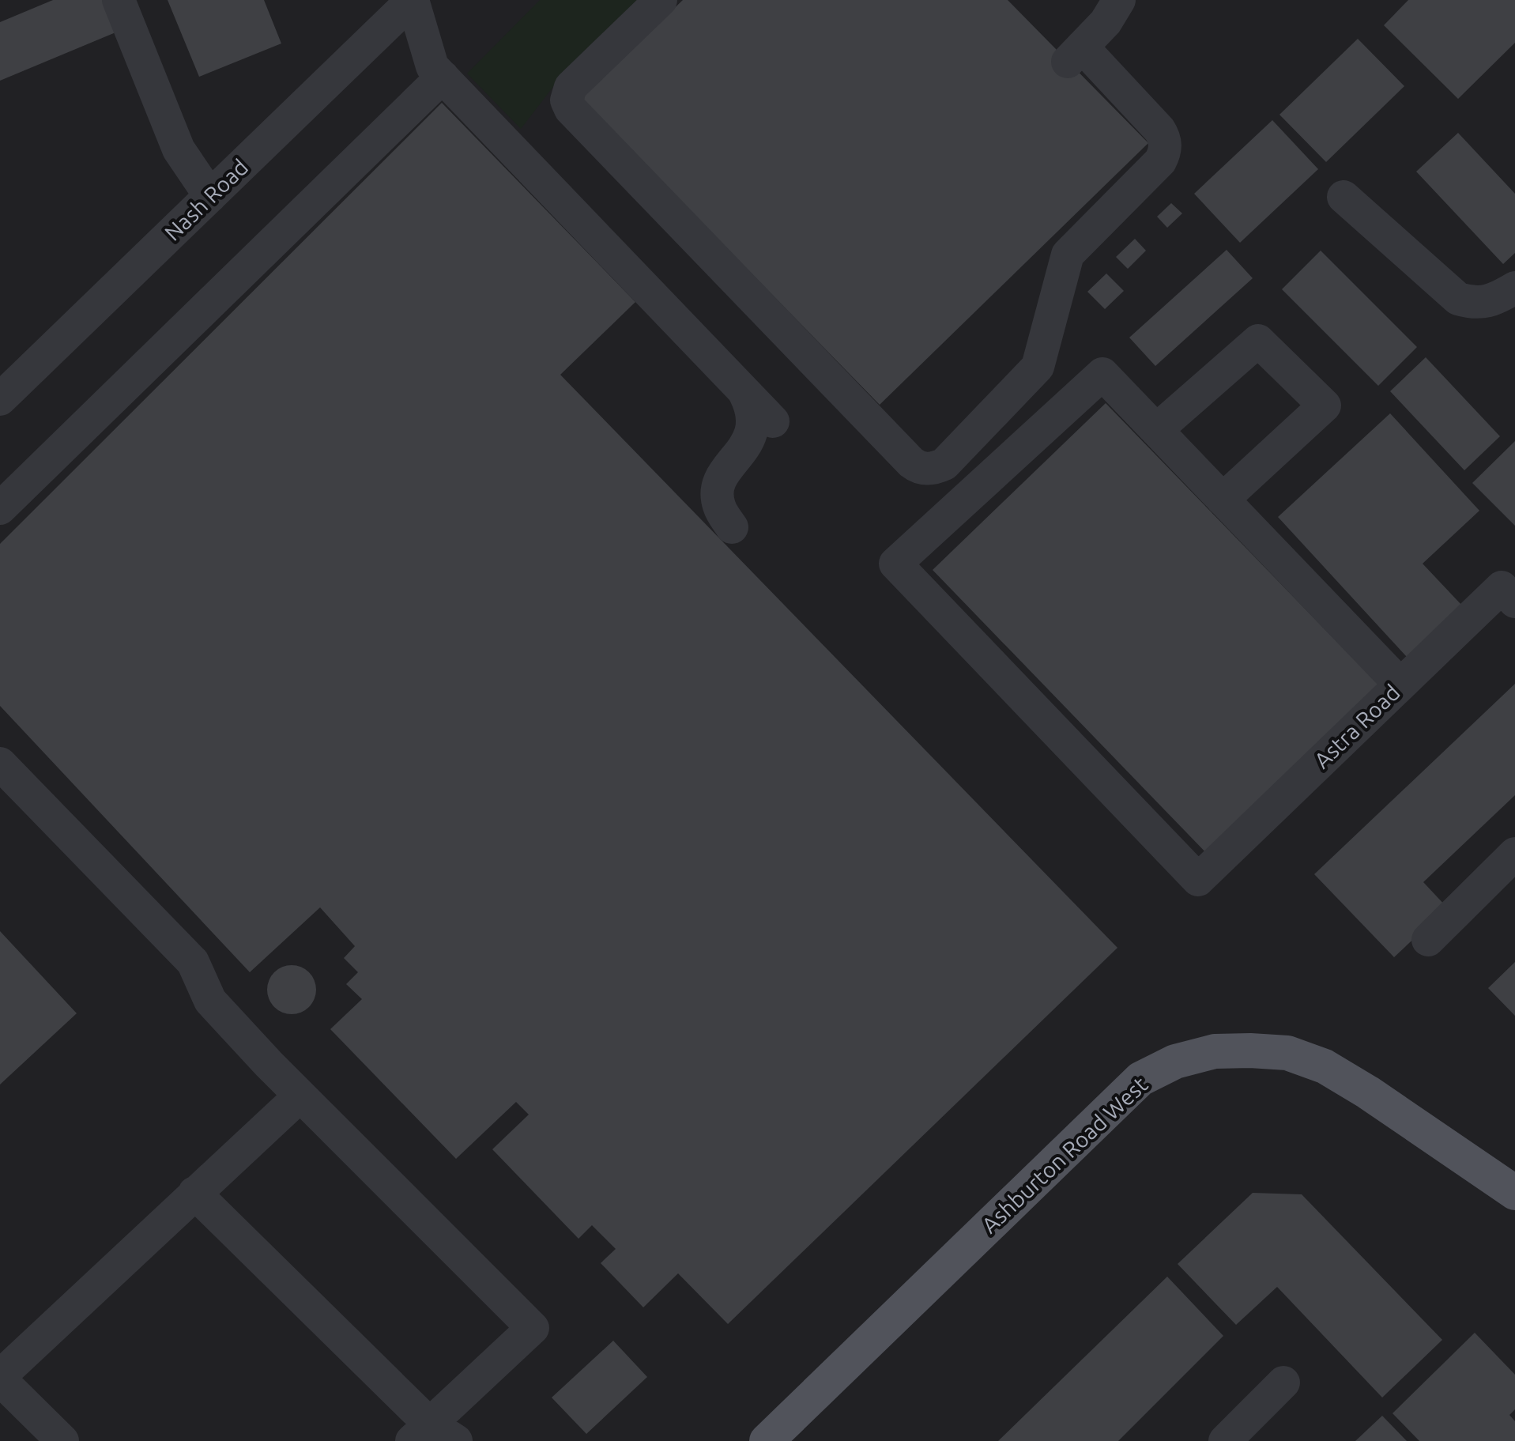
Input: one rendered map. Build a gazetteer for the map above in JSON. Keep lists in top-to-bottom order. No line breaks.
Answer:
{"streets":{"main road":["Ashburton Road West"],"street":["Nash Road","Astra Road"]}}
